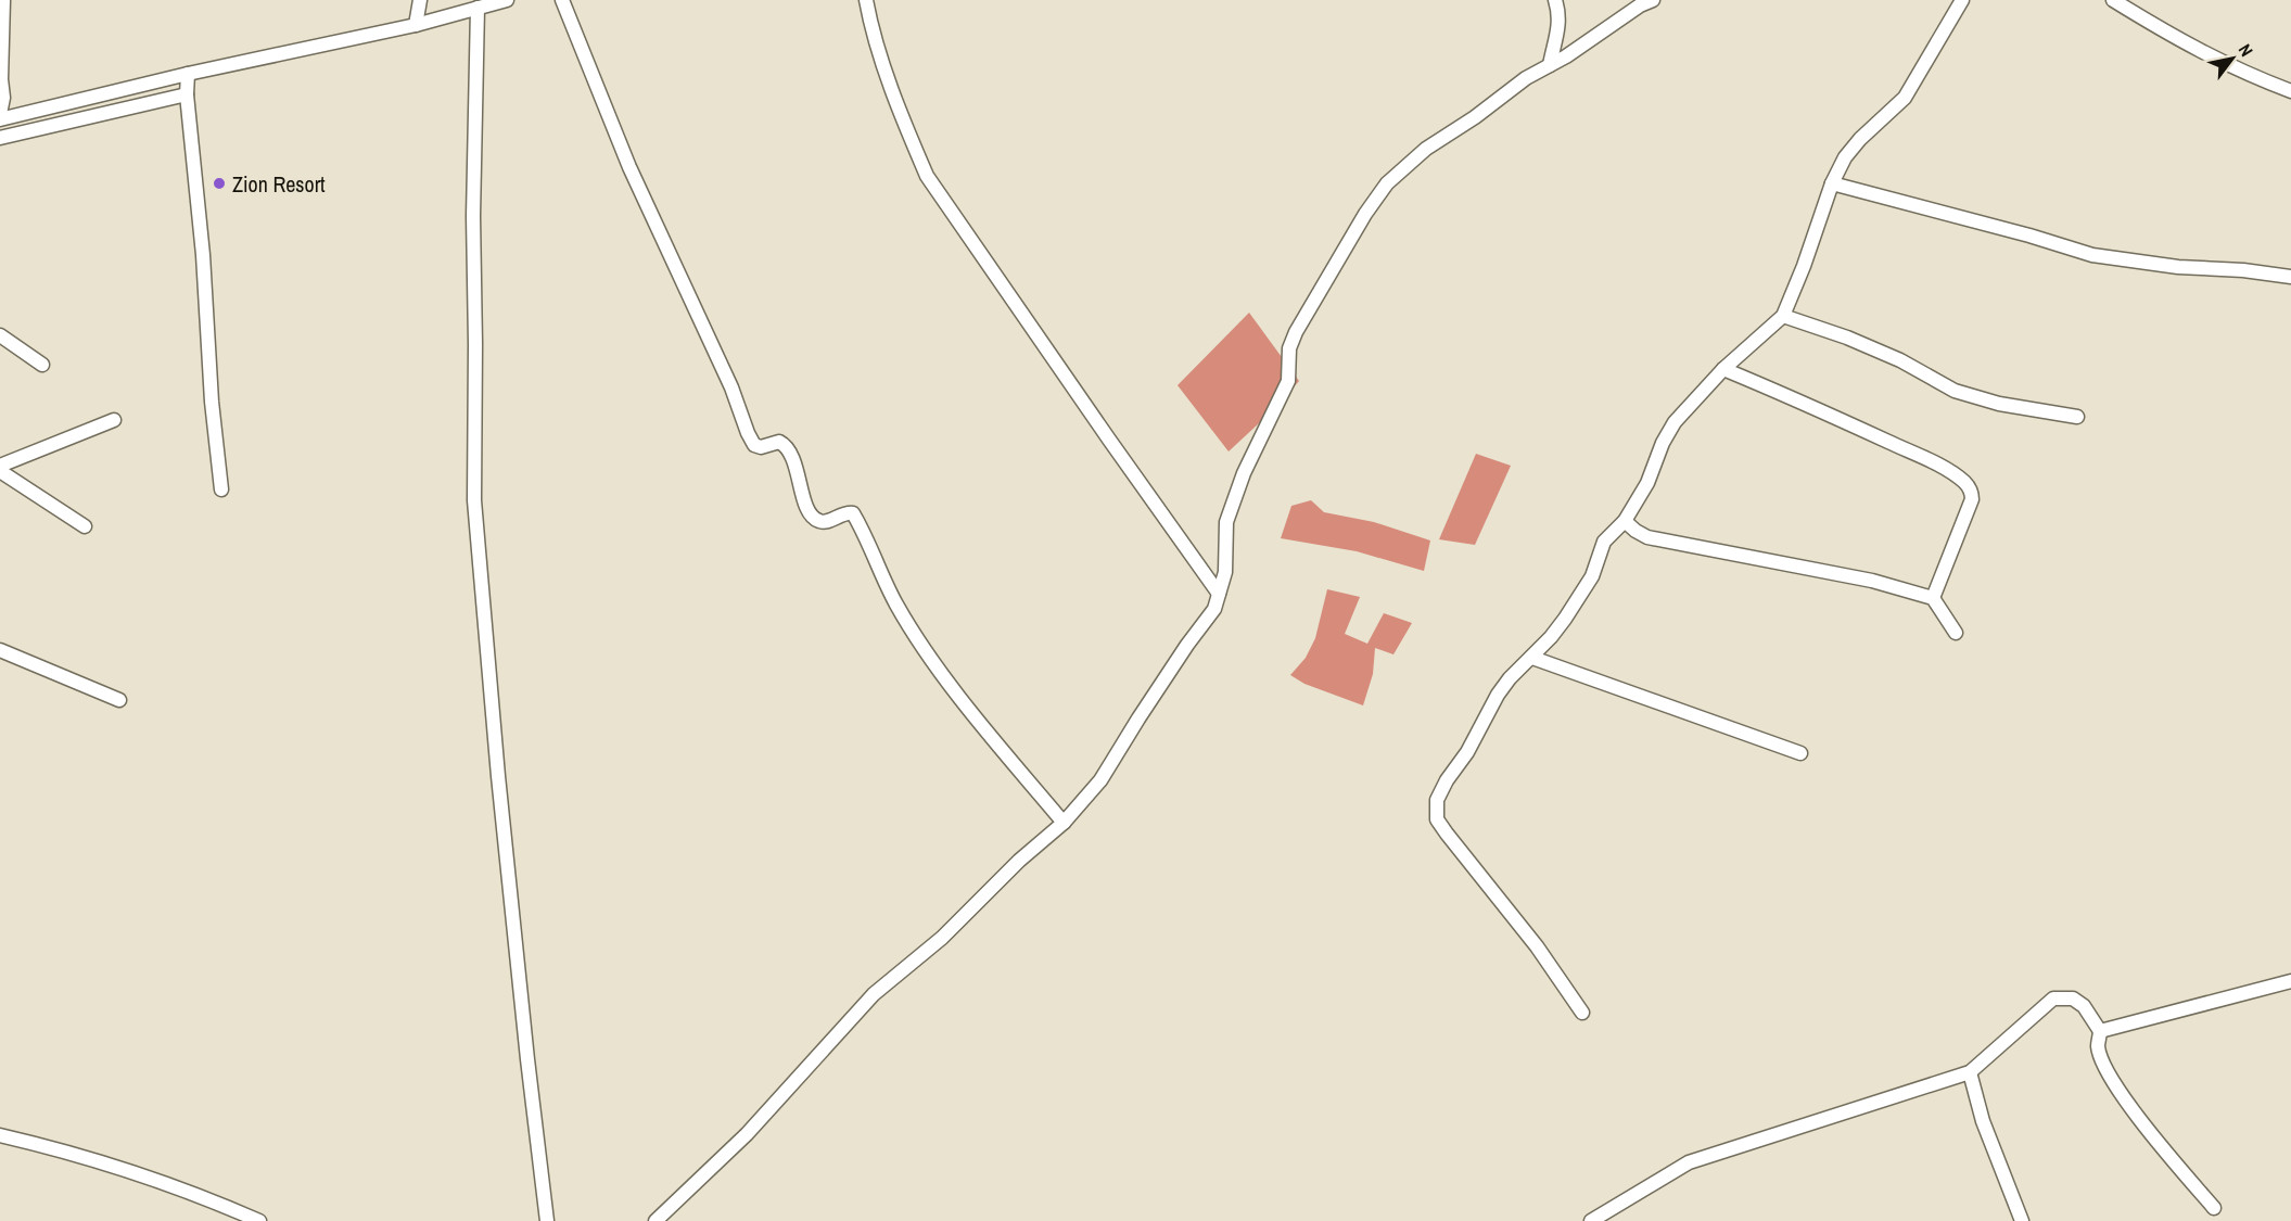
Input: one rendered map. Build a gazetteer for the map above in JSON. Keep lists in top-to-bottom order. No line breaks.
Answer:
{"places":["Zion Resort"],"north":"top right"}
